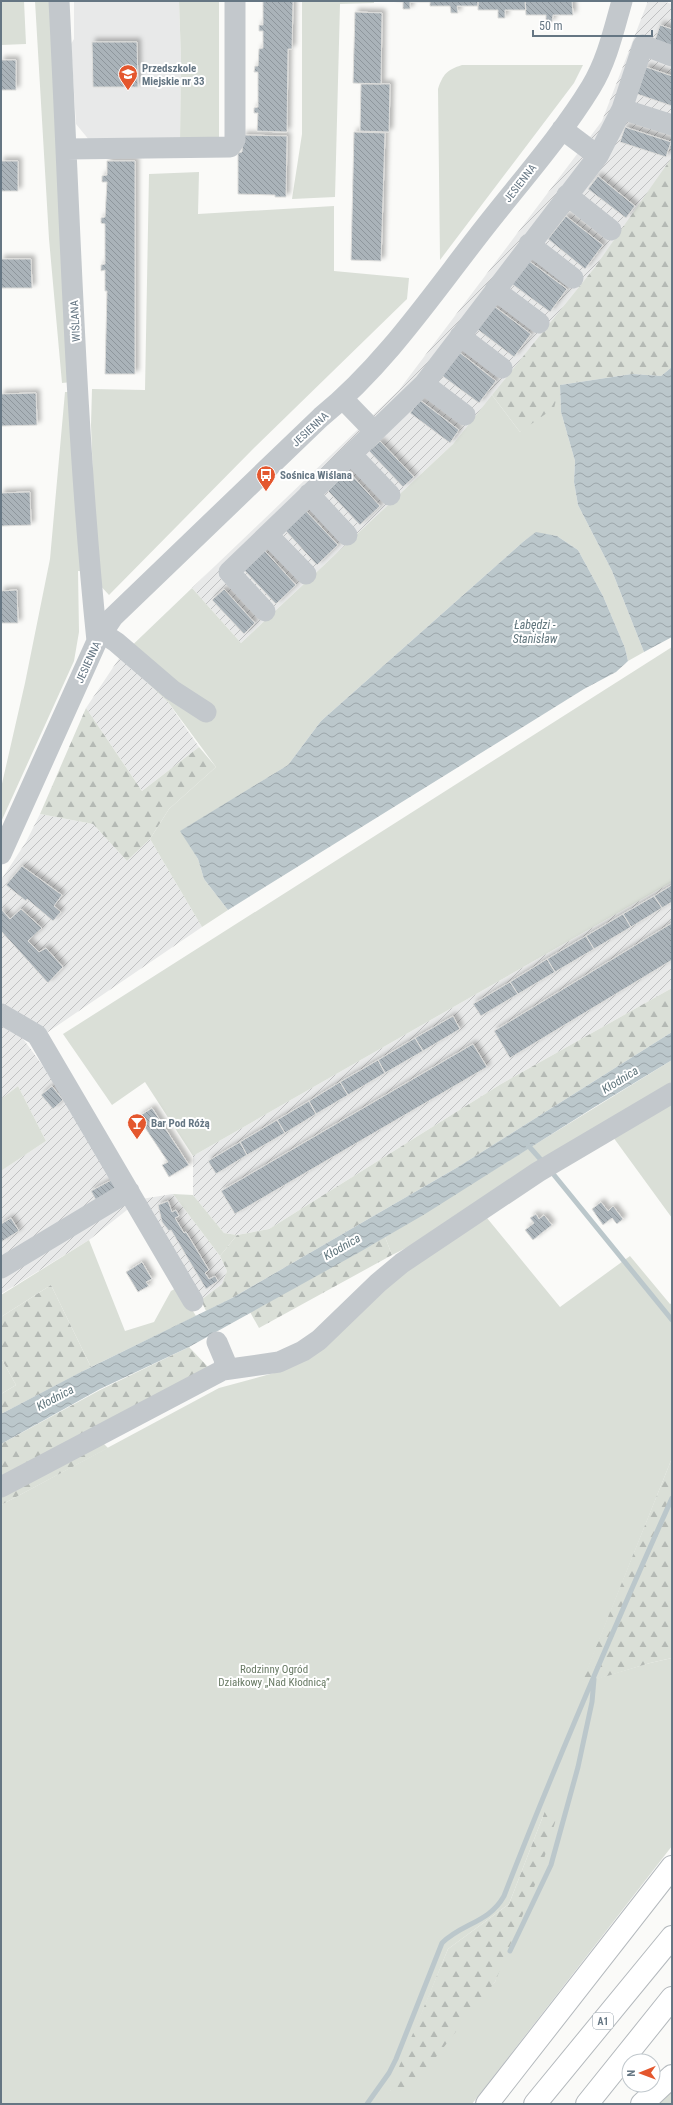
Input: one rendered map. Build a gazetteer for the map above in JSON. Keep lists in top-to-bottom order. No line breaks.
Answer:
{"streets":{"highway":["A1"],"street":["JESIENNA","WIŚLANA"]},"crossings":[["JESIENNA","WIŚLANA"]],"water":["Łabędzi - Stanisław","Kłodnica"],"parks":["Rodzinny Ogród Działkowy „Nad Kłodnicą”"],"places":{"school or university":["Przedszkole Miejskie nr 33"],"bus stop":["Sośnica Wiślana"],"bar":["Bar Pod Różą"]},"scale_bar":"50 m","north":"left"}
